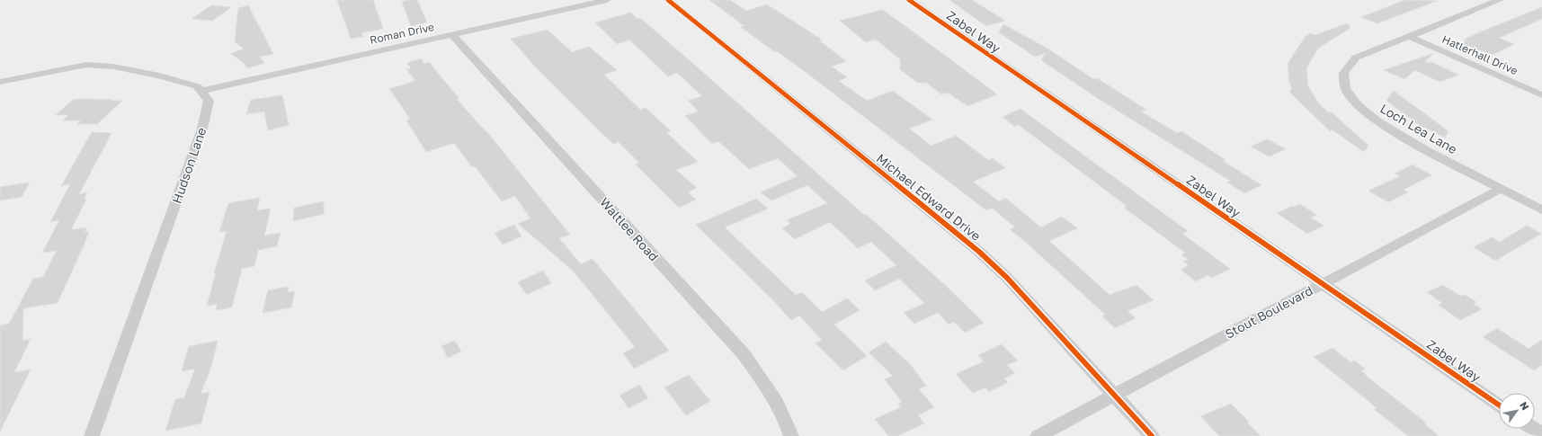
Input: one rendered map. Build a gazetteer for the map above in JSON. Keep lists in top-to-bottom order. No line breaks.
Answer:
{"streets":{"street":["Zabel Way","Roman Drive","Hatlerhall Drive","Loch Lea Lane","Hudson Lane","Michael Edward Drive","Waltlee Road","Stout Boulevard"]},"crossings":[["Zabel Way","Stout Boulevard"],["Roman Drive","Hudson Lane"],["Roman Drive","Waltlee Road"],["Hatlerhall Drive","Loch Lea Lane"],["Loch Lea Lane","Stout Boulevard"],["Michael Edward Drive","Stout Boulevard"]],"north":"top right"}
